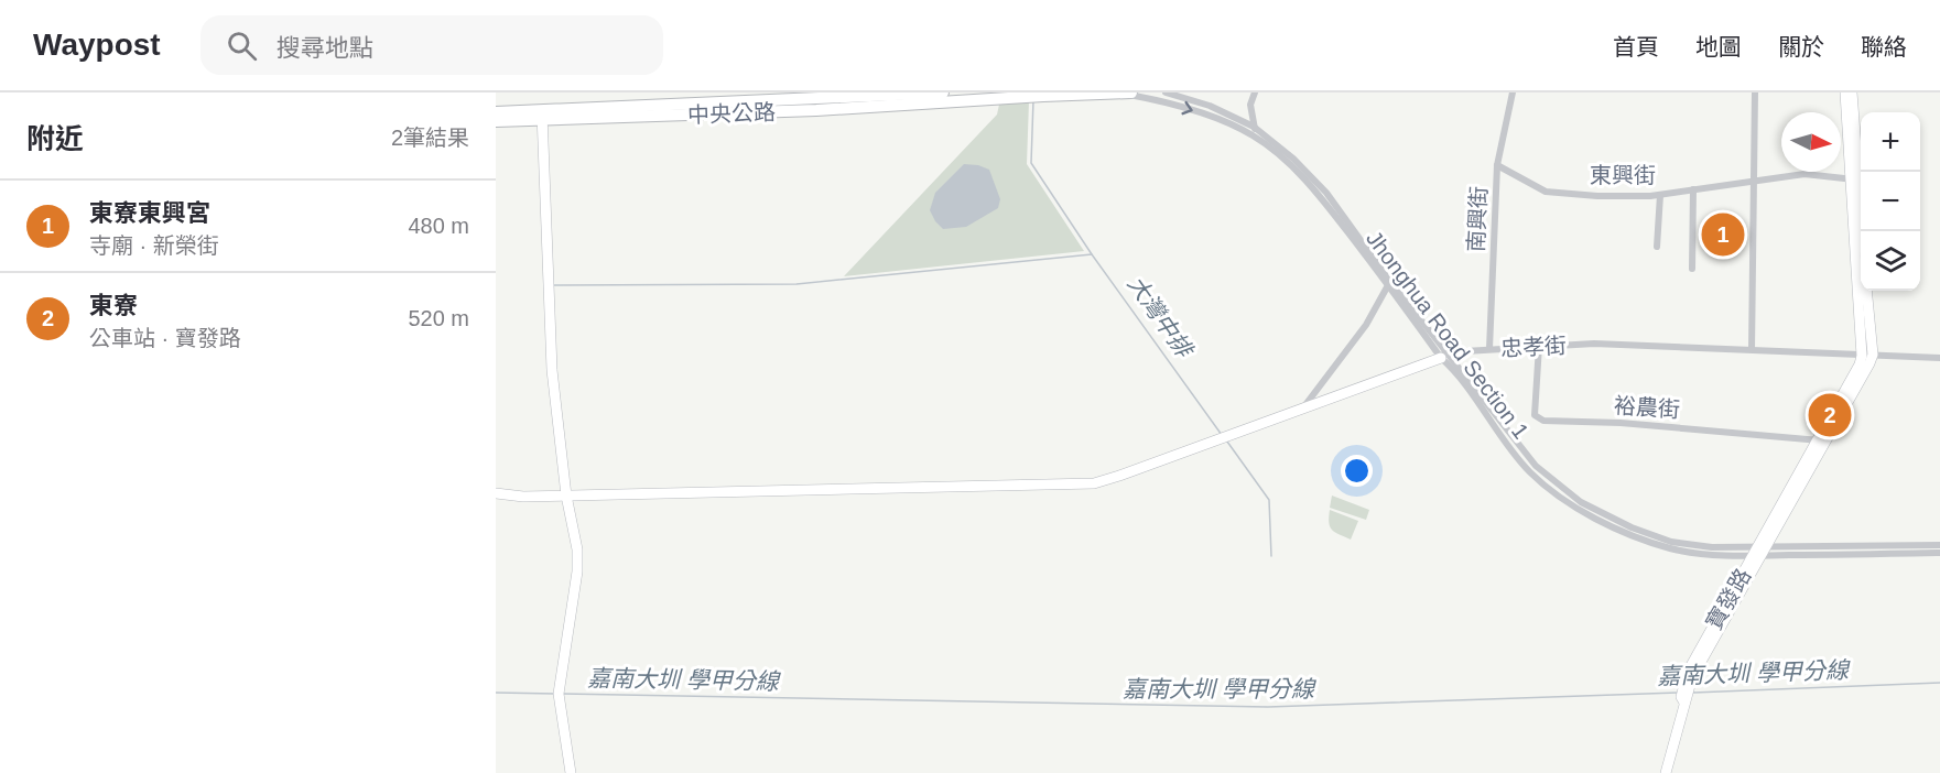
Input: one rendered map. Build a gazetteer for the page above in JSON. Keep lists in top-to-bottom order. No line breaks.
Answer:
{"streets":{"main road":["中央公路"],"street":["東興街","南興街","Jhonghua Road Section 1","忠孝街","裕農街","寶發路"]},"crossings":[["中央公路","Jhonghua Road Section 1"],["東興街","南興街"],["東興街","寶發路"],["南興街","忠孝街"],["Jhonghua Road Section 1","忠孝街"],["Jhonghua Road Section 1","寶發路"],["忠孝街","裕農街"],["忠孝街","寶發路"],["裕農街","寶發路"]],"water":["大灣中排","嘉南大圳 學甲分線"],"north":"right","page":{"header":"Waypost","search":"搜尋地點","nav":["首頁","地圖","關於","聯絡"],"heading":["附近","2筆結果"],"map_buttons":["+","−"],"list":[{"mark":"1","name":"東寮東興宮","note":"寺廟 · 新榮街","value":"480 m"},{"mark":"2","name":"東寮","note":"公車站 · 寶發路","value":"520 m"}],"pins":["1","2"]}}
